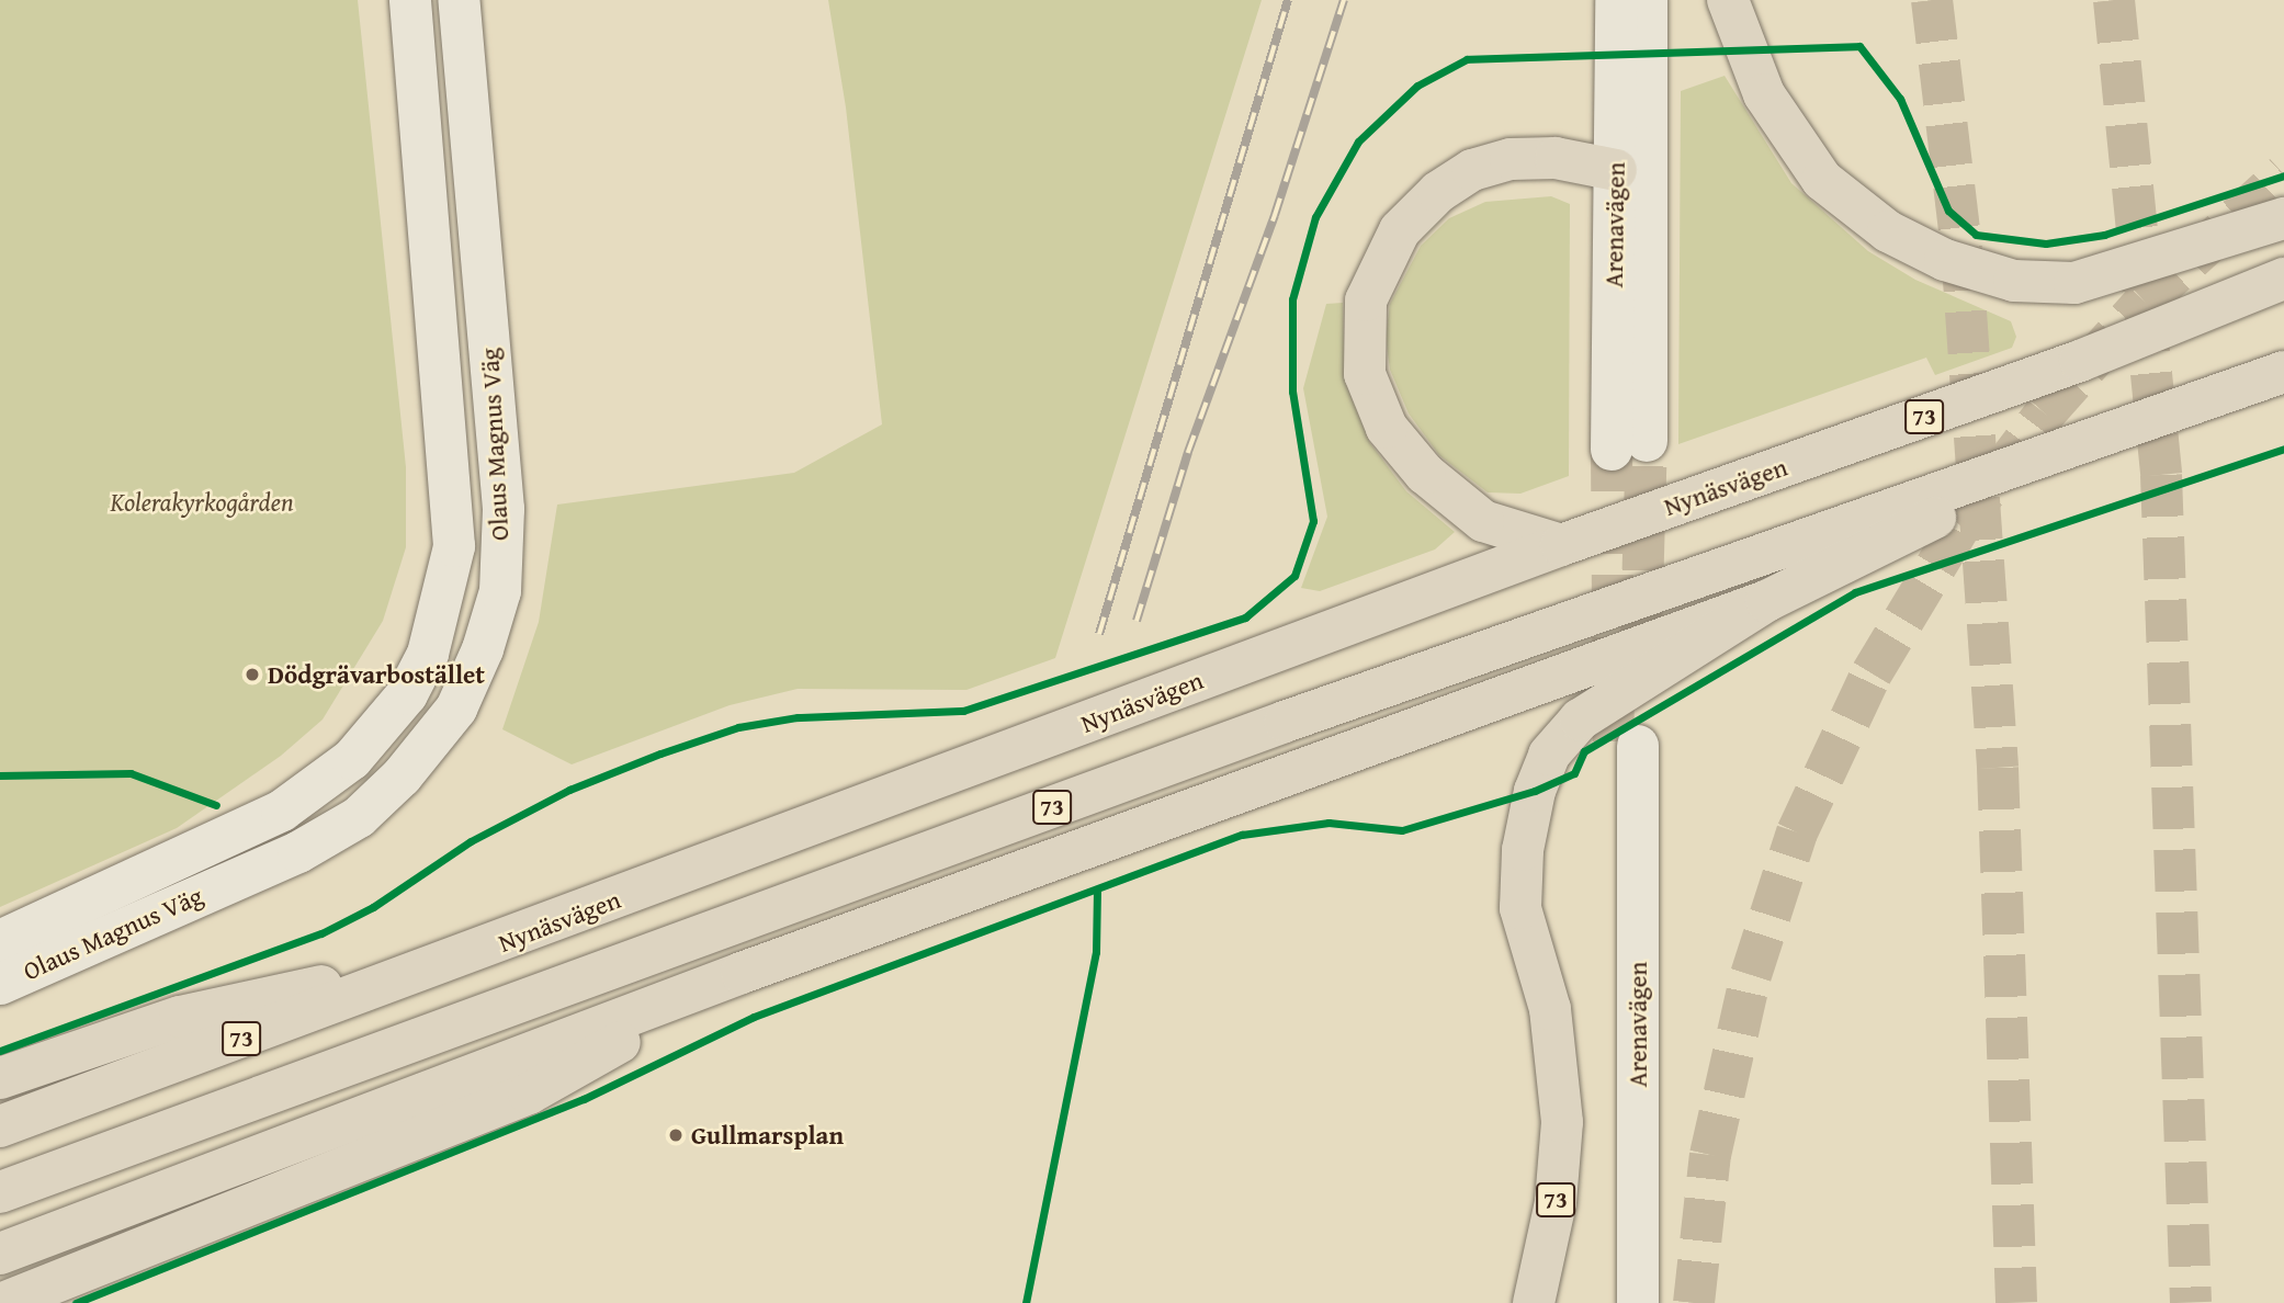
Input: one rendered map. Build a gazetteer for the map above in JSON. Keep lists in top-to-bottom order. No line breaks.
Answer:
{"streets":{"highway":["73","Nynäsvägen"],"main road":["Arenavägen","Olaus Magnus Väg"]},"parks":["Kolerakyrkogården"],"places":["Dödgrävarbostället","Gullmarsplan"]}
